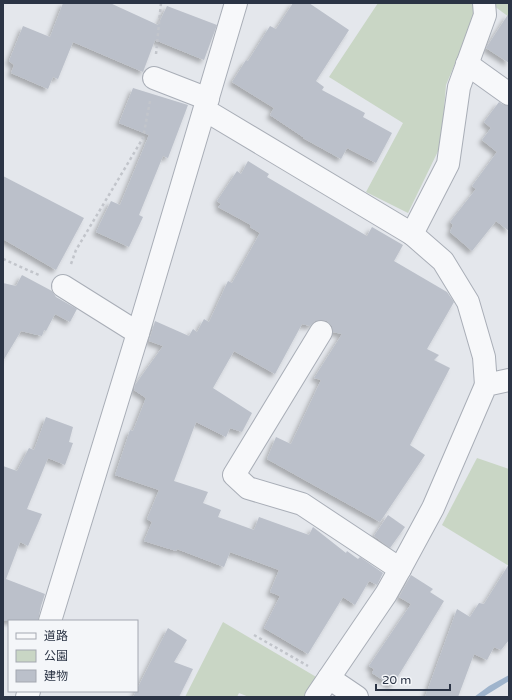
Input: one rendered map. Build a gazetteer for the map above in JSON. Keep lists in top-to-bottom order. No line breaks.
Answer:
{"legend":["道路","公園","建物"],"scale_bar":"20 m"}
